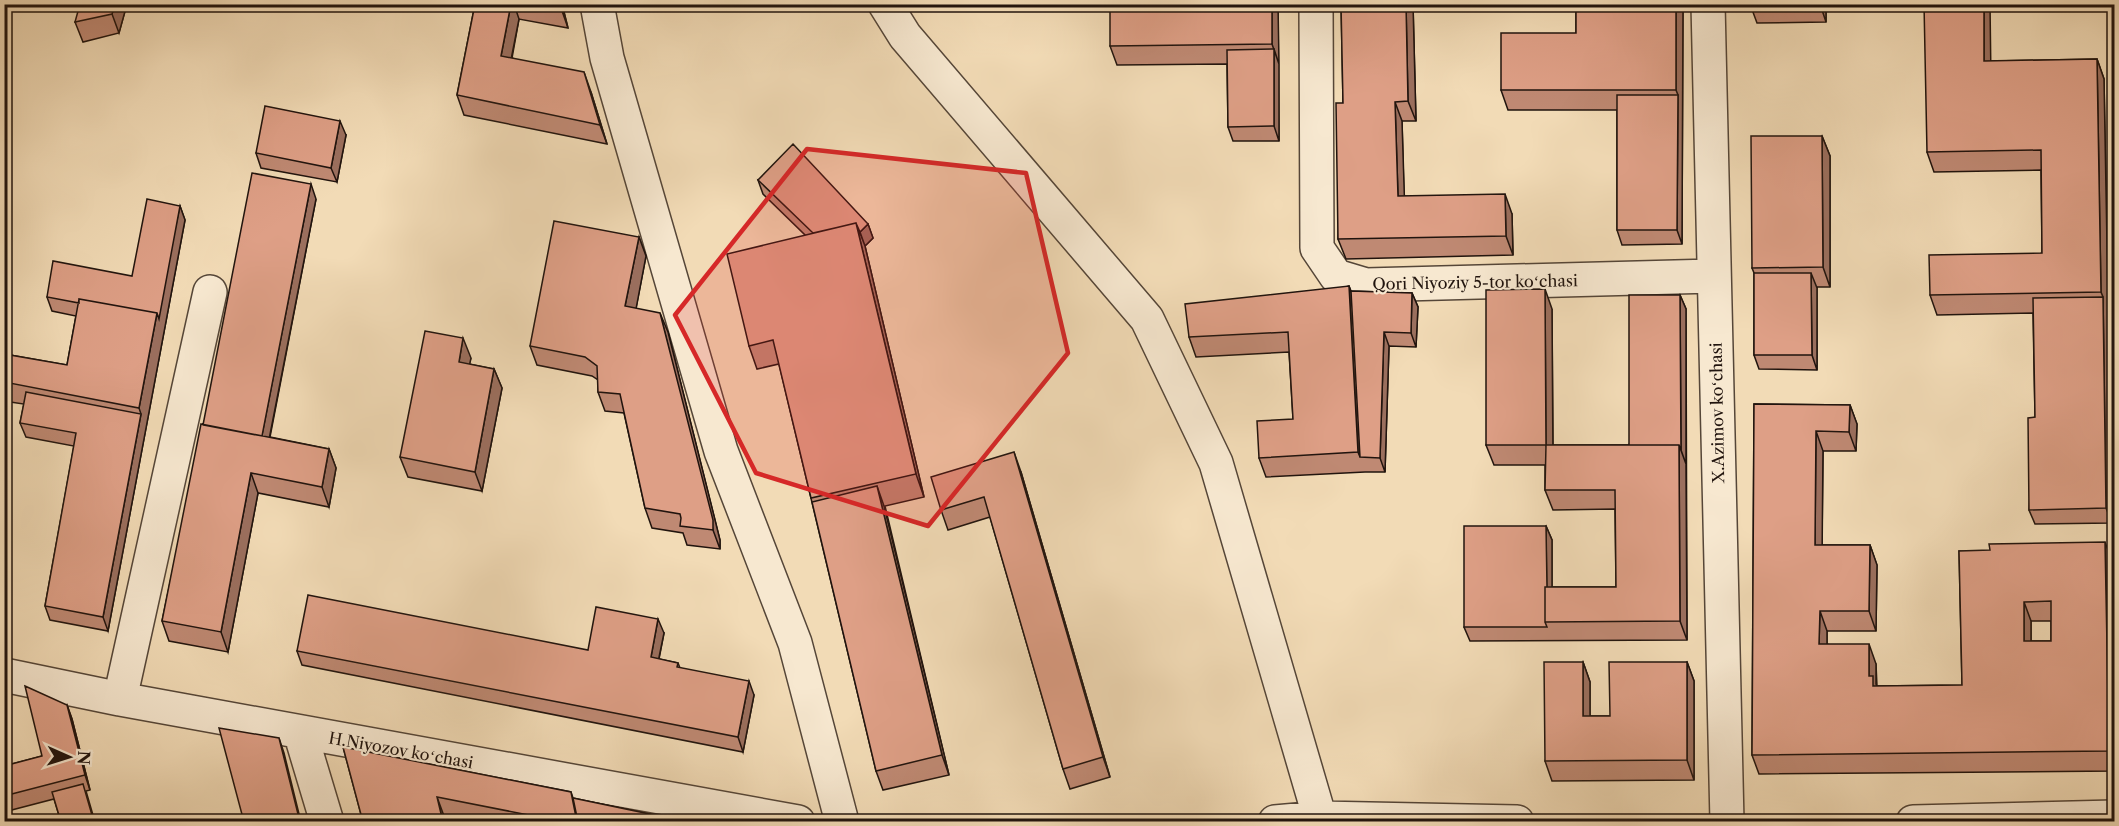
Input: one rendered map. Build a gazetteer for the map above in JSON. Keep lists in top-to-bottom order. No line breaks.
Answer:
{"streets":{"street":["Qori Niyoziy 5-tor koʻchasi","X.Azimov koʻchasi","H.Niyozov koʻchasi"]},"crossings":[["Qori Niyoziy 5-tor koʻchasi","X.Azimov koʻchasi"]],"north":"right"}
